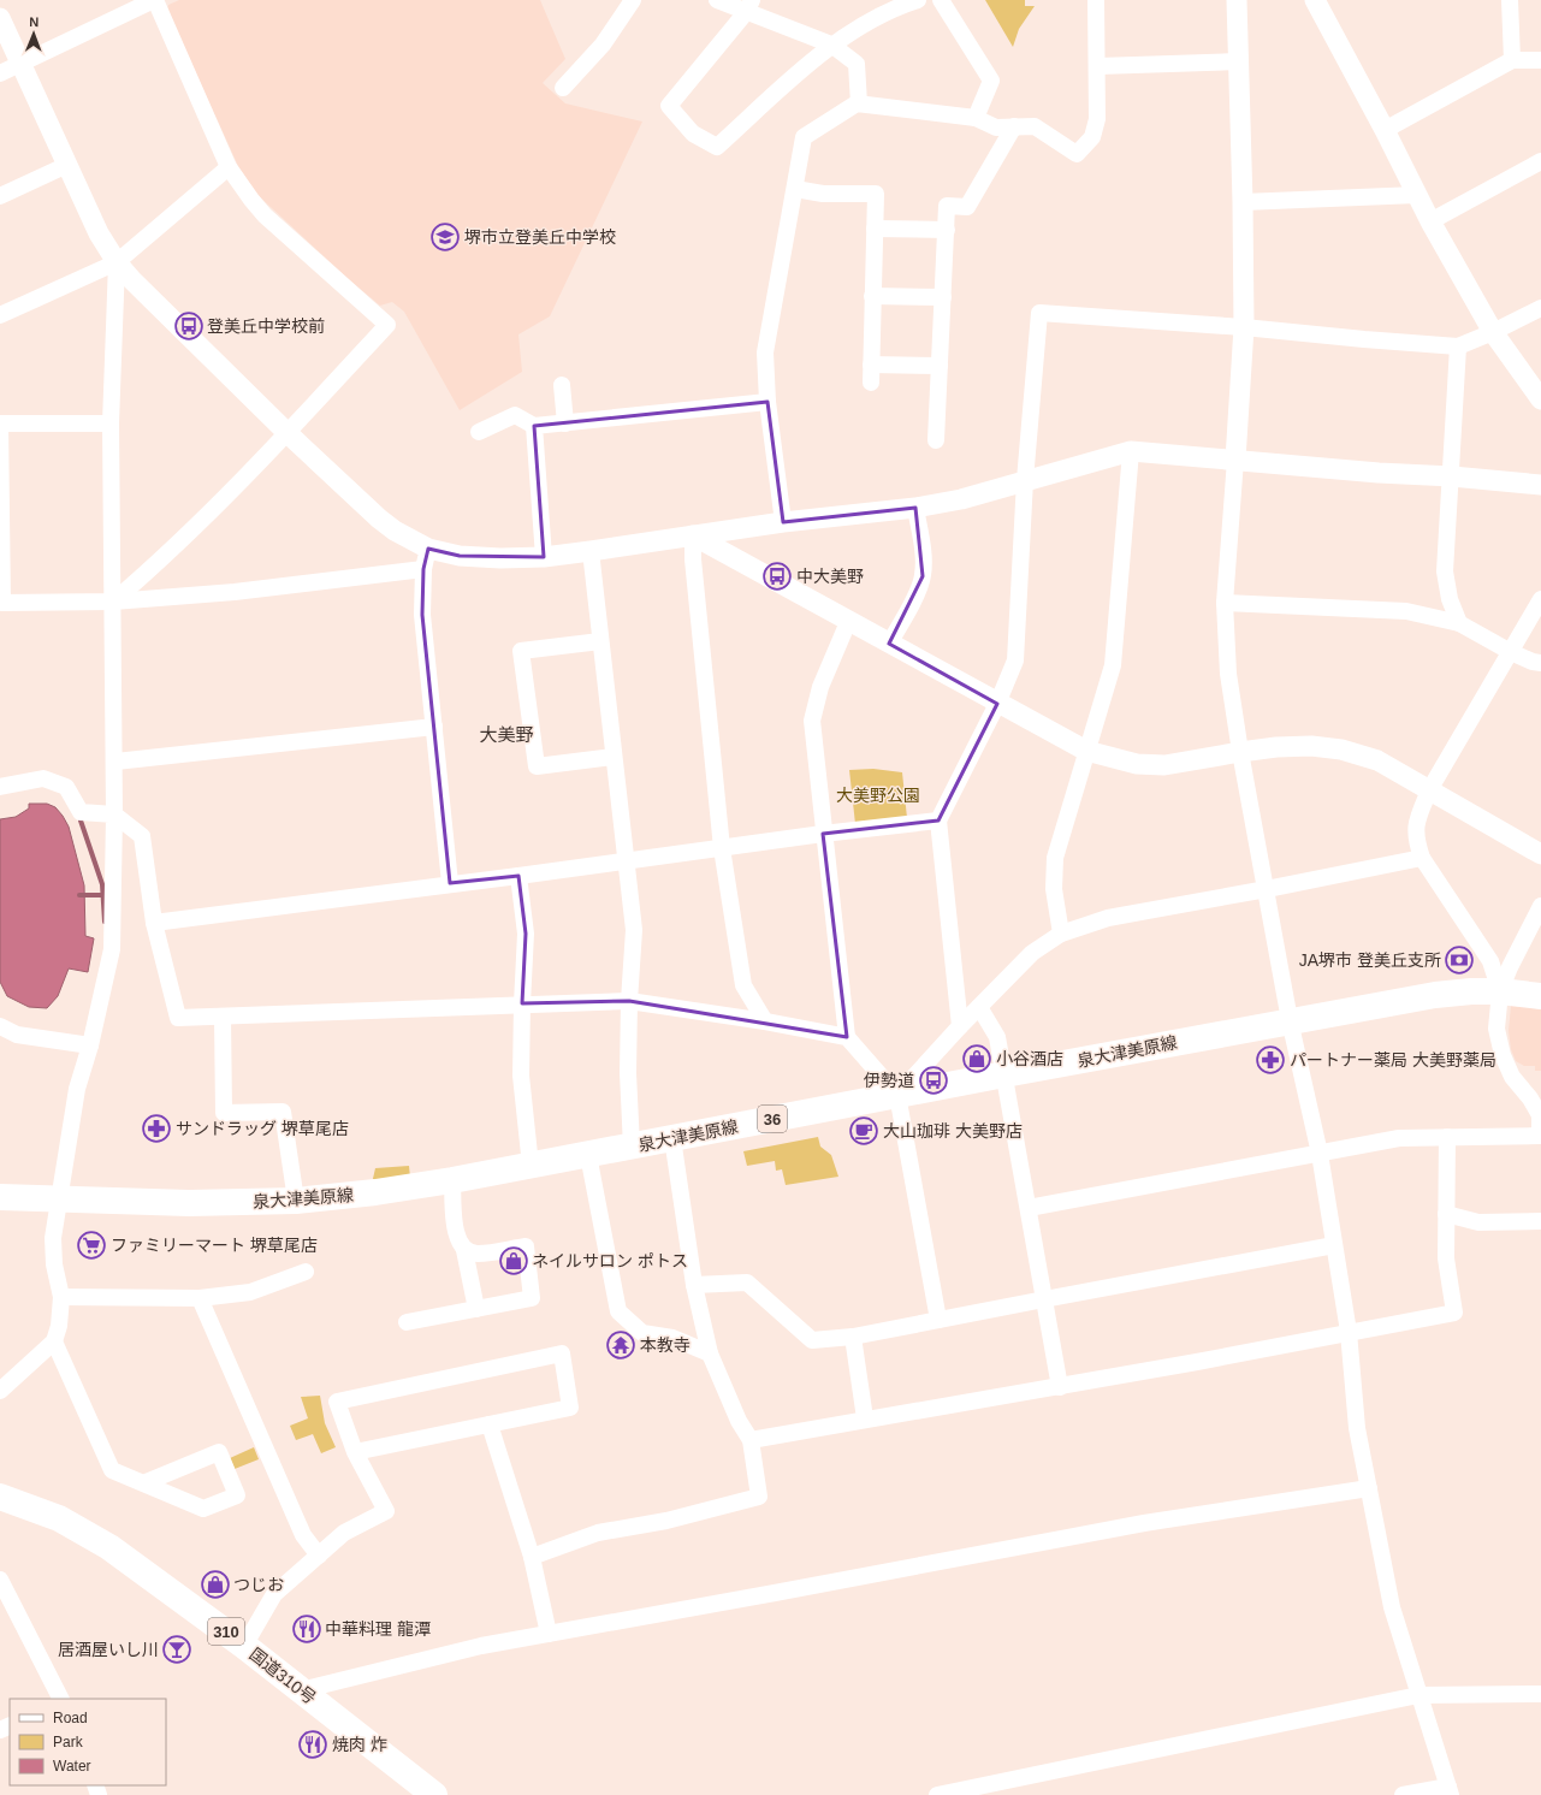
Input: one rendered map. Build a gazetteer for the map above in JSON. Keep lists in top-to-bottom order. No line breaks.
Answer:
{"streets":{"main road":["泉大津美原線","36","310","国道310号"]},"districts":["大美野"],"parks":["大美野公園"],"places":{"school or university":["堺市立登美丘中学校"],"bus stop":["登美丘中学校前","中大美野","伊勢道"],"bank":["JA堺市 登美丘支所"],"shop":["小谷酒店","ネイルサロン ポトス","つじお"],"pharmacy":["パートナー薬局 大美野薬局","サンドラッグ 堺草尾店"],"cafe":["大山珈琲 大美野店"],"supermarket":["ファミリーマート 堺草尾店"],"temple":["本教寺"],"restaurant":["中華料理 龍潭","焼肉 炸"],"bar":["居酒屋いし川"]},"legend":["Road","Park","Water"],"north":"top"}
